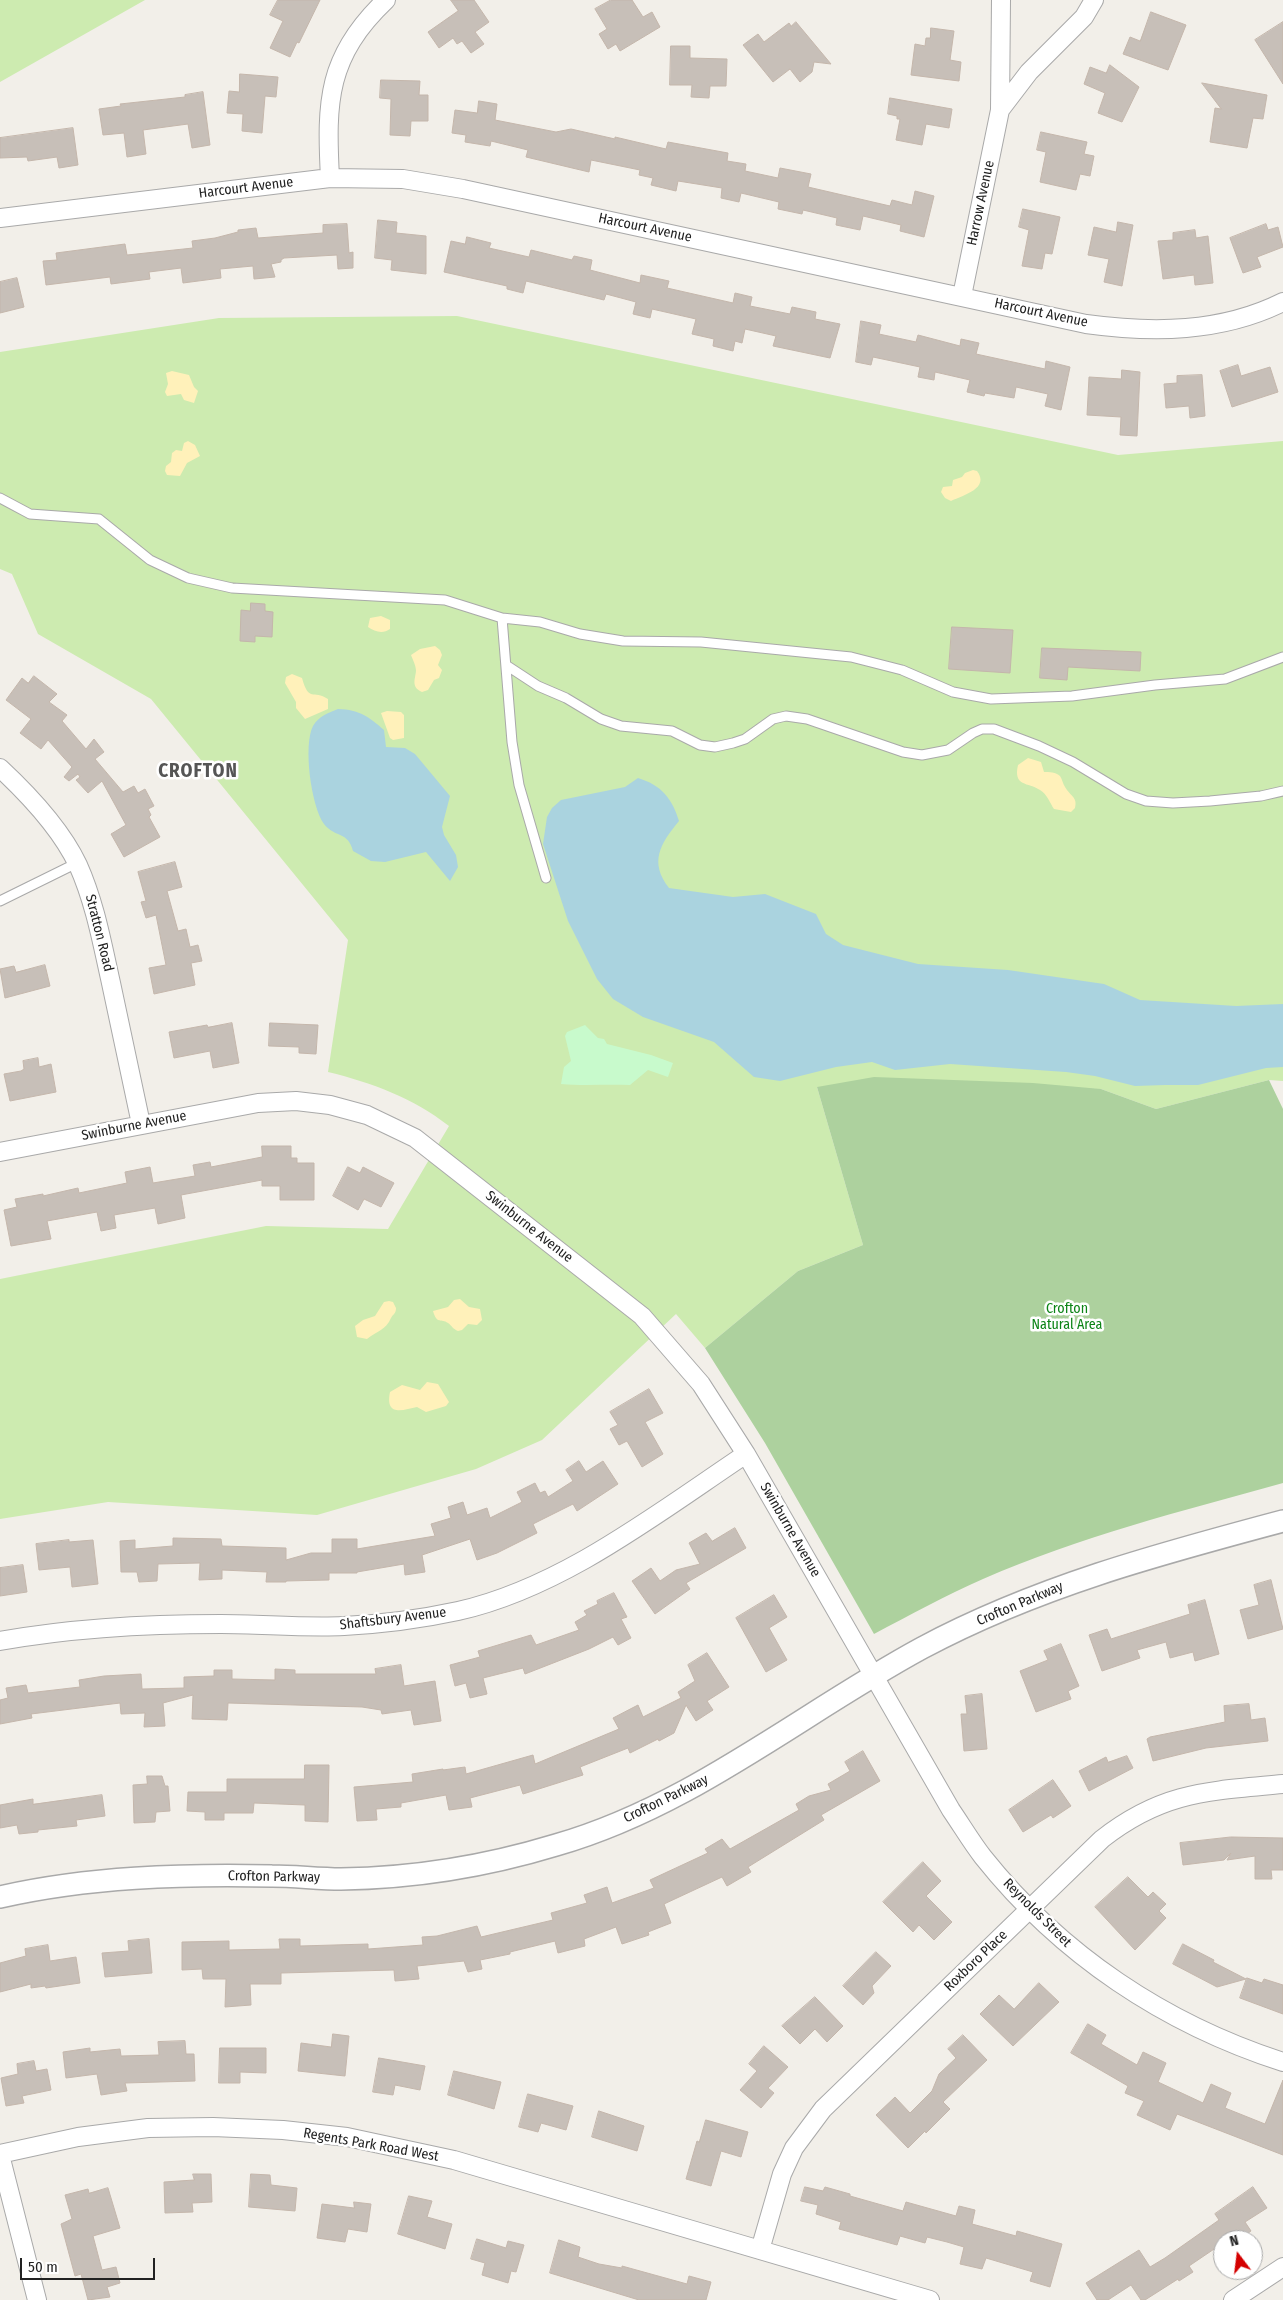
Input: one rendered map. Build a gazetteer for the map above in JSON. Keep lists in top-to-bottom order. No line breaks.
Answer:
{"streets":{"street":["Harcourt Avenue","Harrow Avenue","Stratton Road","Swinburne Avenue","Crofton Parkway","Shaftsbury Avenue","Reynolds Street","Roxboro Place","Regents Park Road West"]},"crossings":[["Harcourt Avenue","Harrow Avenue"],["Stratton Road","Swinburne Avenue"],["Swinburne Avenue","Crofton Parkway"],["Swinburne Avenue","Shaftsbury Avenue"],["Swinburne Avenue","Reynolds Street"],["Crofton Parkway","Reynolds Street"],["Reynolds Street","Roxboro Place"],["Roxboro Place","Regents Park Road West"]],"districts":["CROFTON"],"parks":["Crofton Natural Area"],"scale_bar":"50 m","north":"top"}
